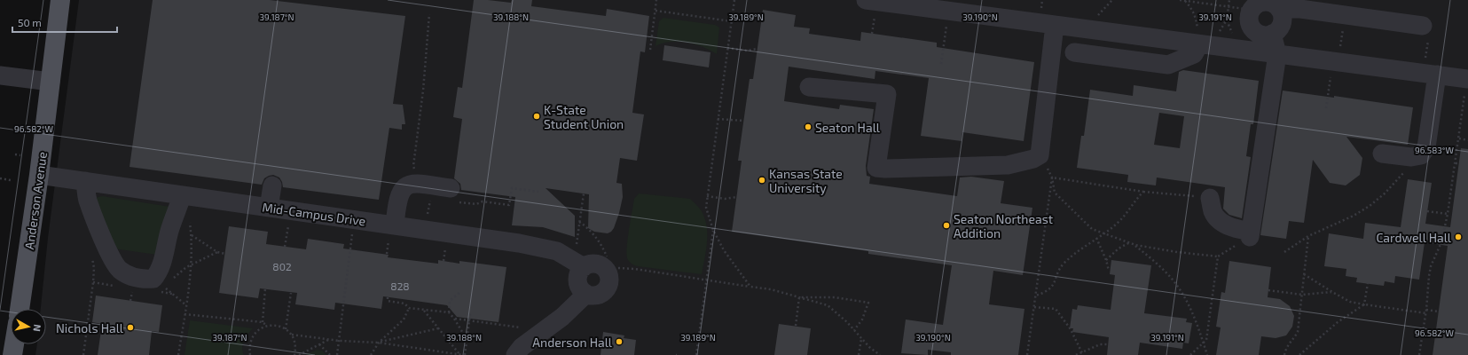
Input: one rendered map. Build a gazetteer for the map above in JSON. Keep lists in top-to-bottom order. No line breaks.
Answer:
{"streets":{"main road":["Anderson Avenue"],"street":["Mid-Campus Drive"]},"crossings":[["Anderson Avenue","Mid-Campus Drive"]],"places":["K-State Student Union","Seaton Hall","Kansas State University","Seaton Northeast Addition","Cardwell Hall","Nichols Hall","Anderson Hall"],"house_numbers":["802","828"],"scale_bar":"50 m","north":"right","coordinates":["39.187°N","39.188°N","39.189°N","39.190°N","39.191°N","96.582°W","96.583°W"]}
